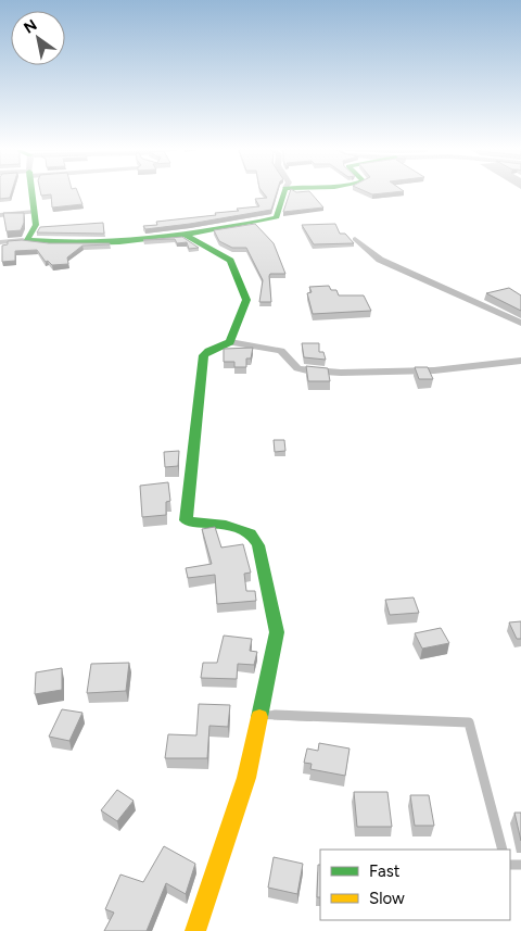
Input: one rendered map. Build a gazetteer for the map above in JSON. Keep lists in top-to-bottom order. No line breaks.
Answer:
{"legend":["Fast","Slow"],"north":"top left"}
